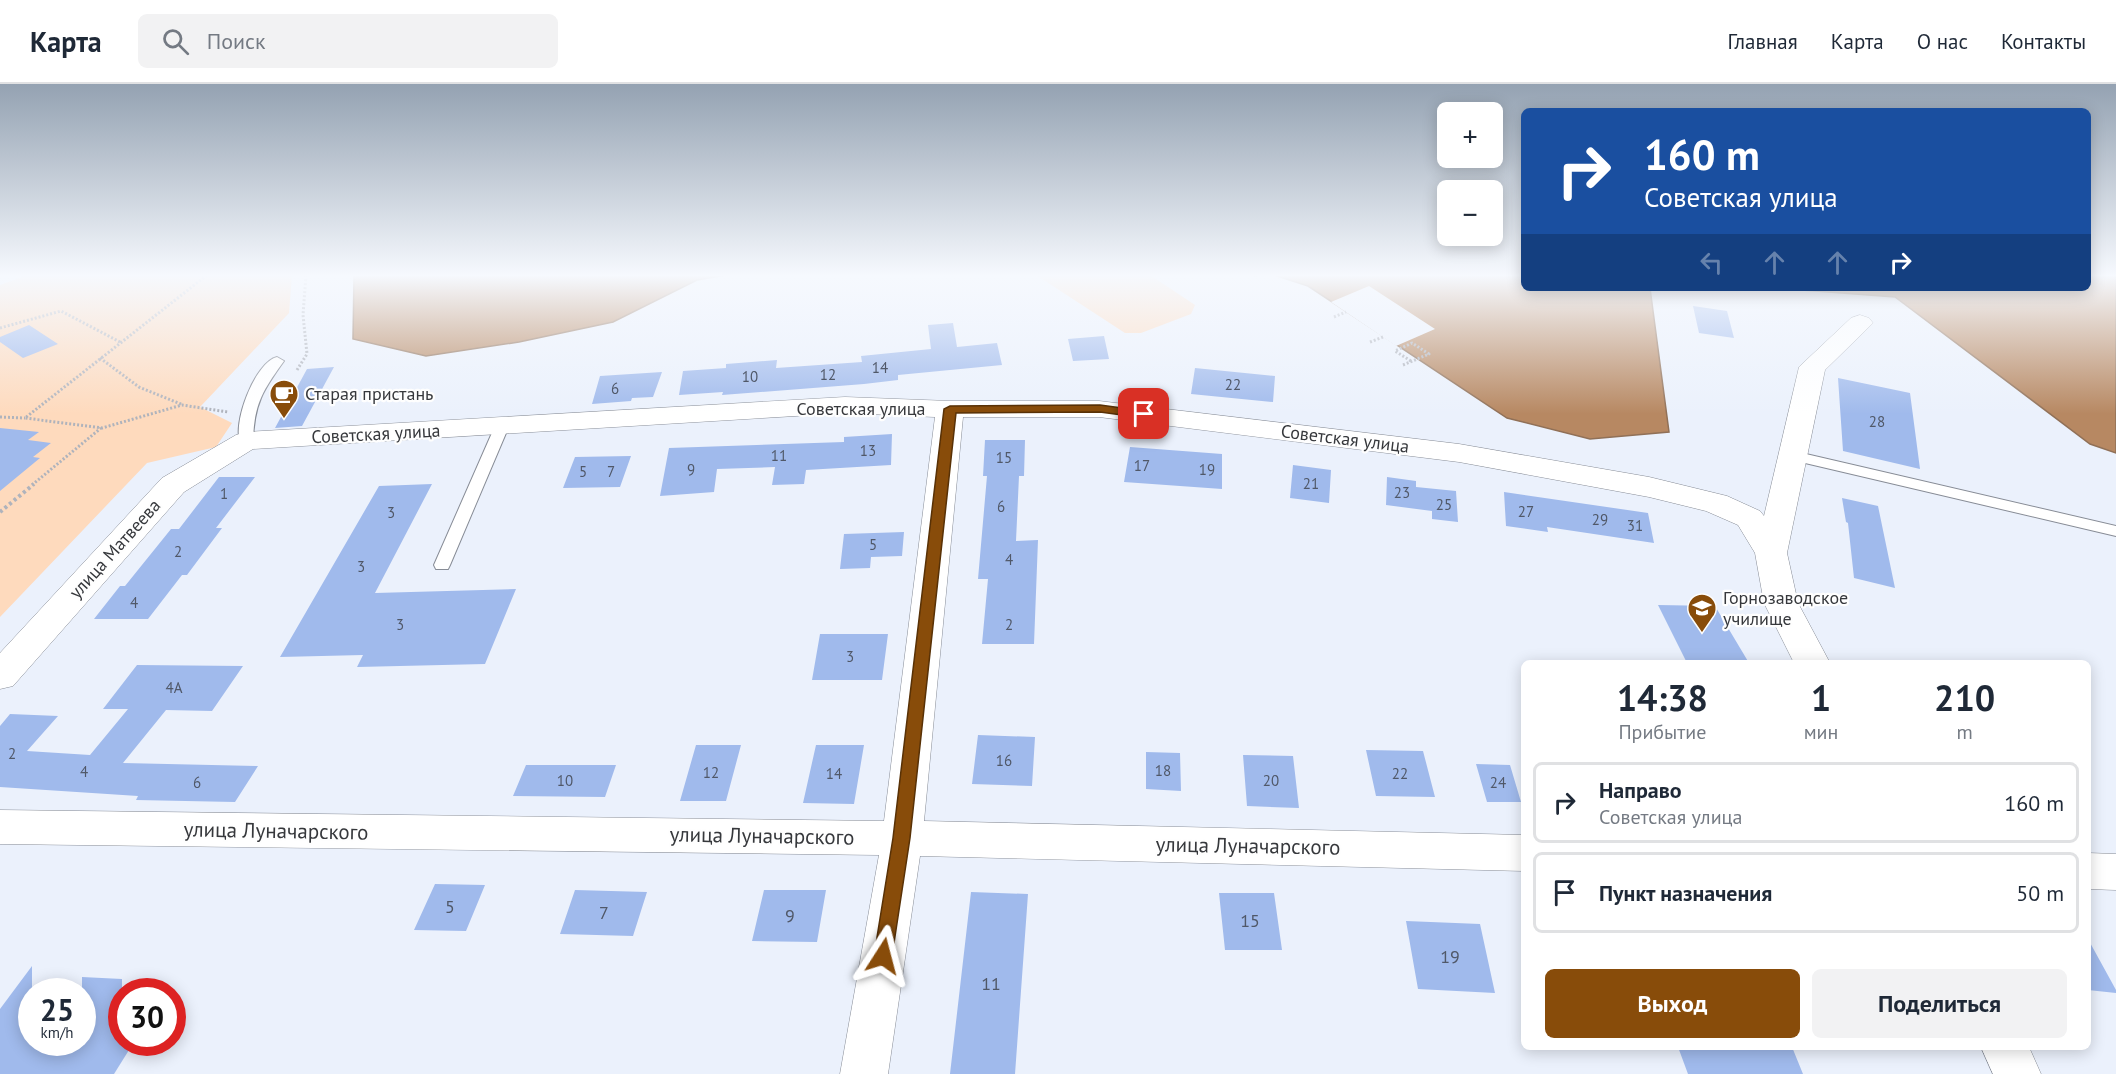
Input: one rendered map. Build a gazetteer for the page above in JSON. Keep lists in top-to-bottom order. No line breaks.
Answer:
{"streets":{"street":["Советская улица","улица Матвеева","улица Луначарского"]},"crossings":[["Советская улица","улица Матвеева"]],"places":{"cafe":["Старая пристань"],"school or university":["Горнозаводское училище"]},"house_numbers":["14","12","10","22","6","28","13","11","15","17","9","19","5","7","21","23","1","25","6","27","3","29","31","5","2","4","3","4","3","2","3","4А","2","16","18","4","12","14","22","10","20","6","24","5","7","9","15","19","11"],"page":{"header":"Карта","search":"Поиск","nav":["Главная","Карта","О нас","Контакты"],"map_buttons":["+","−"],"turn":["160 m","Советская улица"],"eta":["14:38","Прибытие","1","мин","210","m"],"list":[{"name":"Направо","note":"Советская улица","value":"160 m"},{"name":"Пункт назначения","value":"50 m"}],"buttons":["Выход","Поделиться"],"speed":"25 km/h","limit":"30"}}
